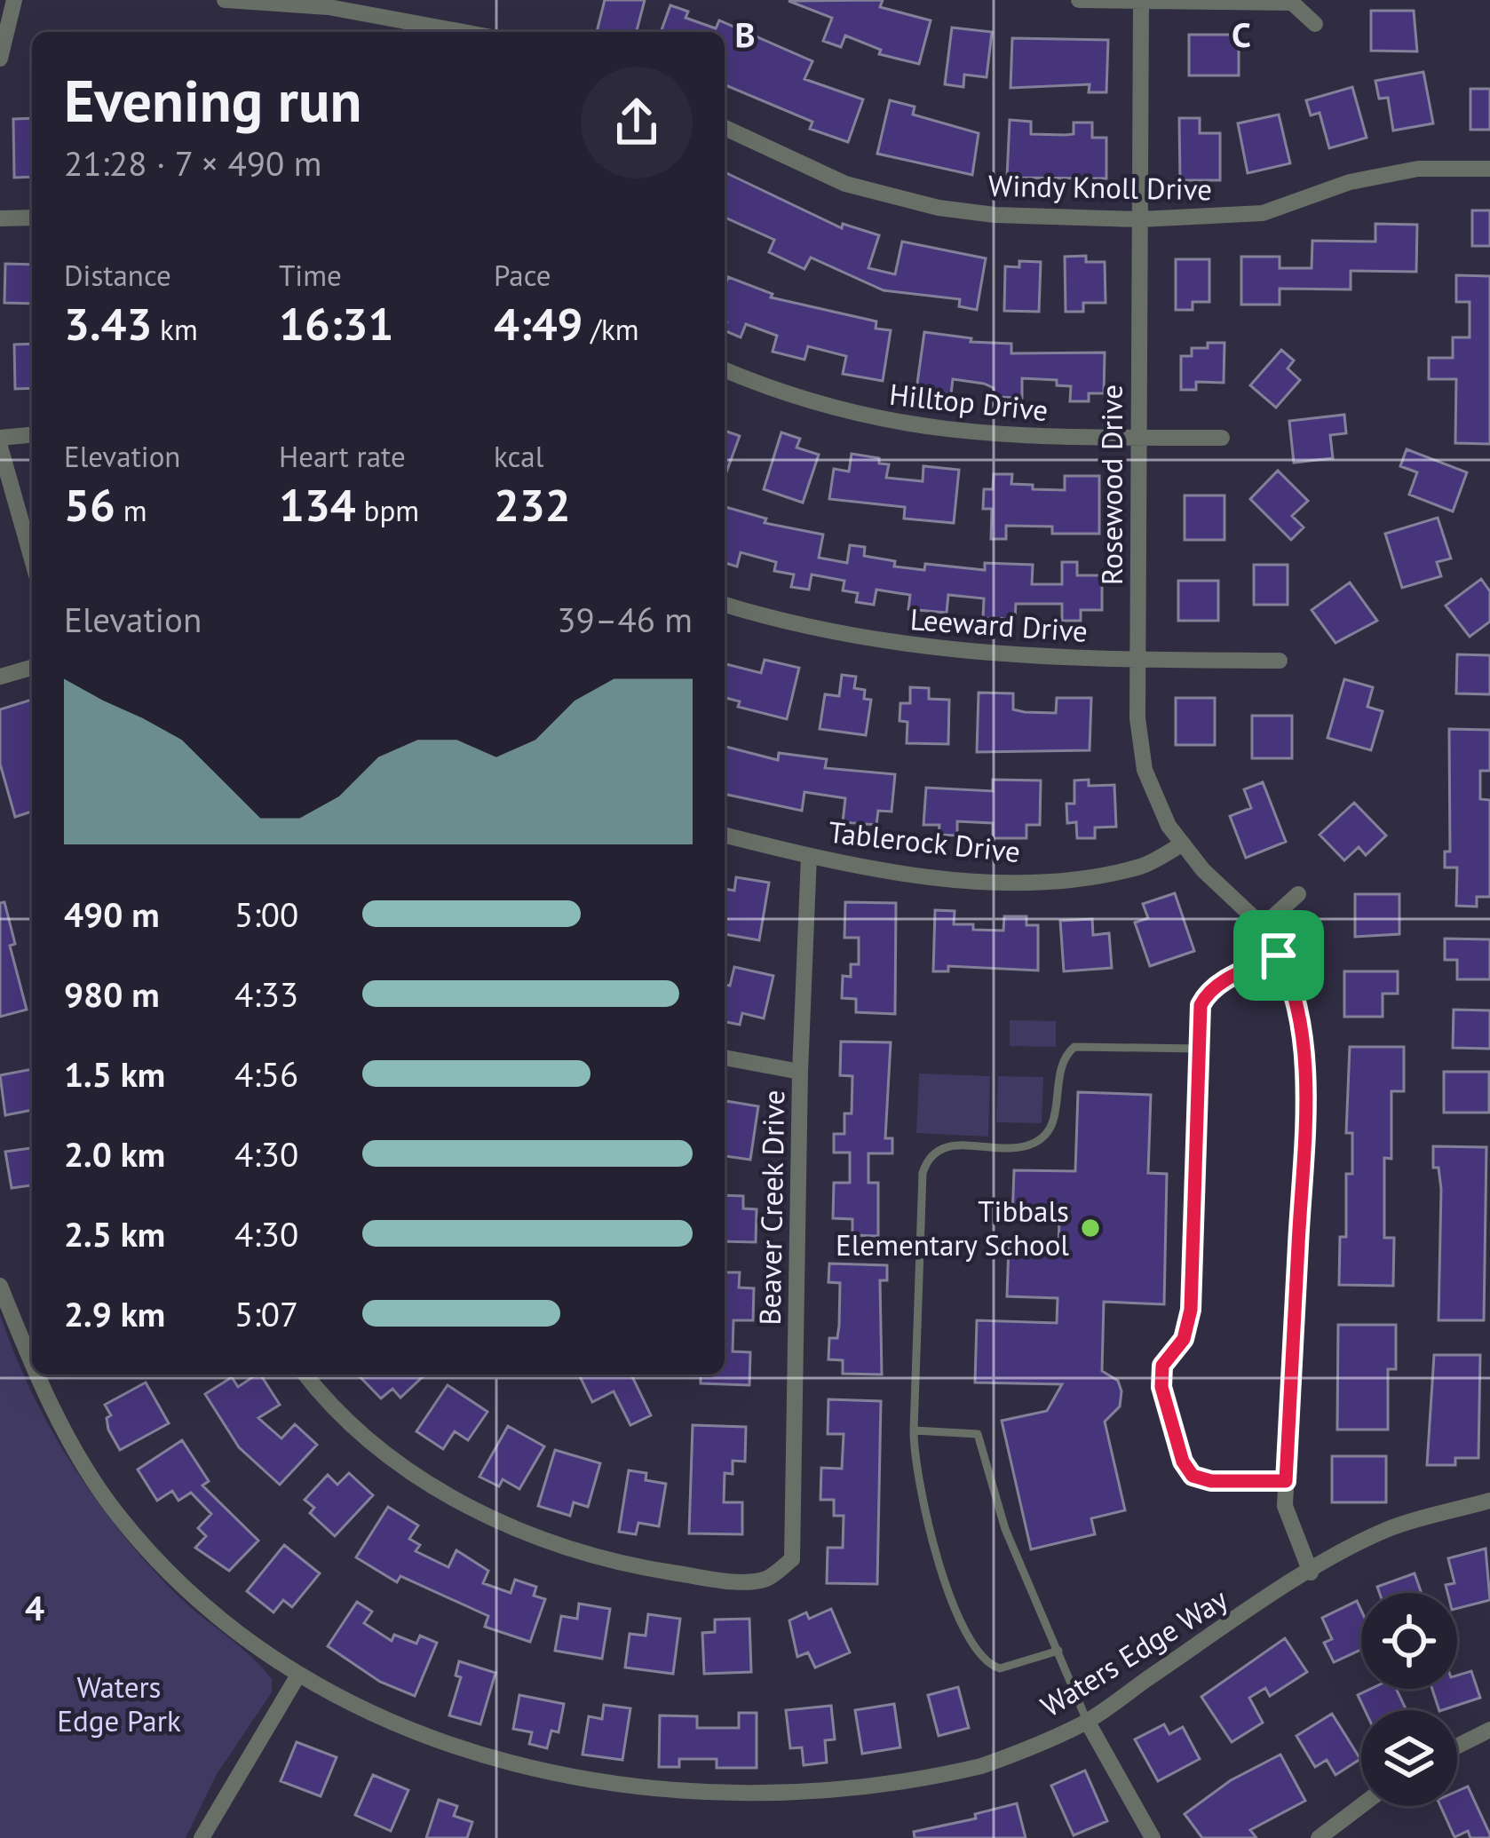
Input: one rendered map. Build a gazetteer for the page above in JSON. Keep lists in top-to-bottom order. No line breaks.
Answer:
{"streets":{"street":["Windy Knoll Drive","Hilltop Drive","Rosewood Drive","Leeward Drive","Tablerock Drive","Beaver Creek Drive","Waters Edge Way"]},"crossings":[["Windy Knoll Drive","Rosewood Drive"],["Hilltop Drive","Rosewood Drive"],["Rosewood Drive","Leeward Drive"],["Rosewood Drive","Tablerock Drive"],["Rosewood Drive","Waters Edge Way"],["Tablerock Drive","Beaver Creek Drive"]],"parks":["Waters Edge Park"],"places":["Tibbals Elementary School"],"page":{"heading":["Evening run","21:28 · 7 × 490 m"],"stats":[["Distance","3.43 km"],["Time","16:31"],["Pace","4:49 /km"],["Elevation","56 m"],["Heart rate","134 bpm"],["kcal","232"]],"chart":["Elevation","39–46 m"],"list":[{"name":"490 m","note":"5:00"},{"name":"980 m","note":"4:33"},{"name":"1.5 km","note":"4:56"},{"name":"2.0 km","note":"4:30"},{"name":"2.5 km","note":"4:30"},{"name":"2.9 km","note":"5:07"}]},"grid":{"columns":["B","C"],"rows":["4"]}}
